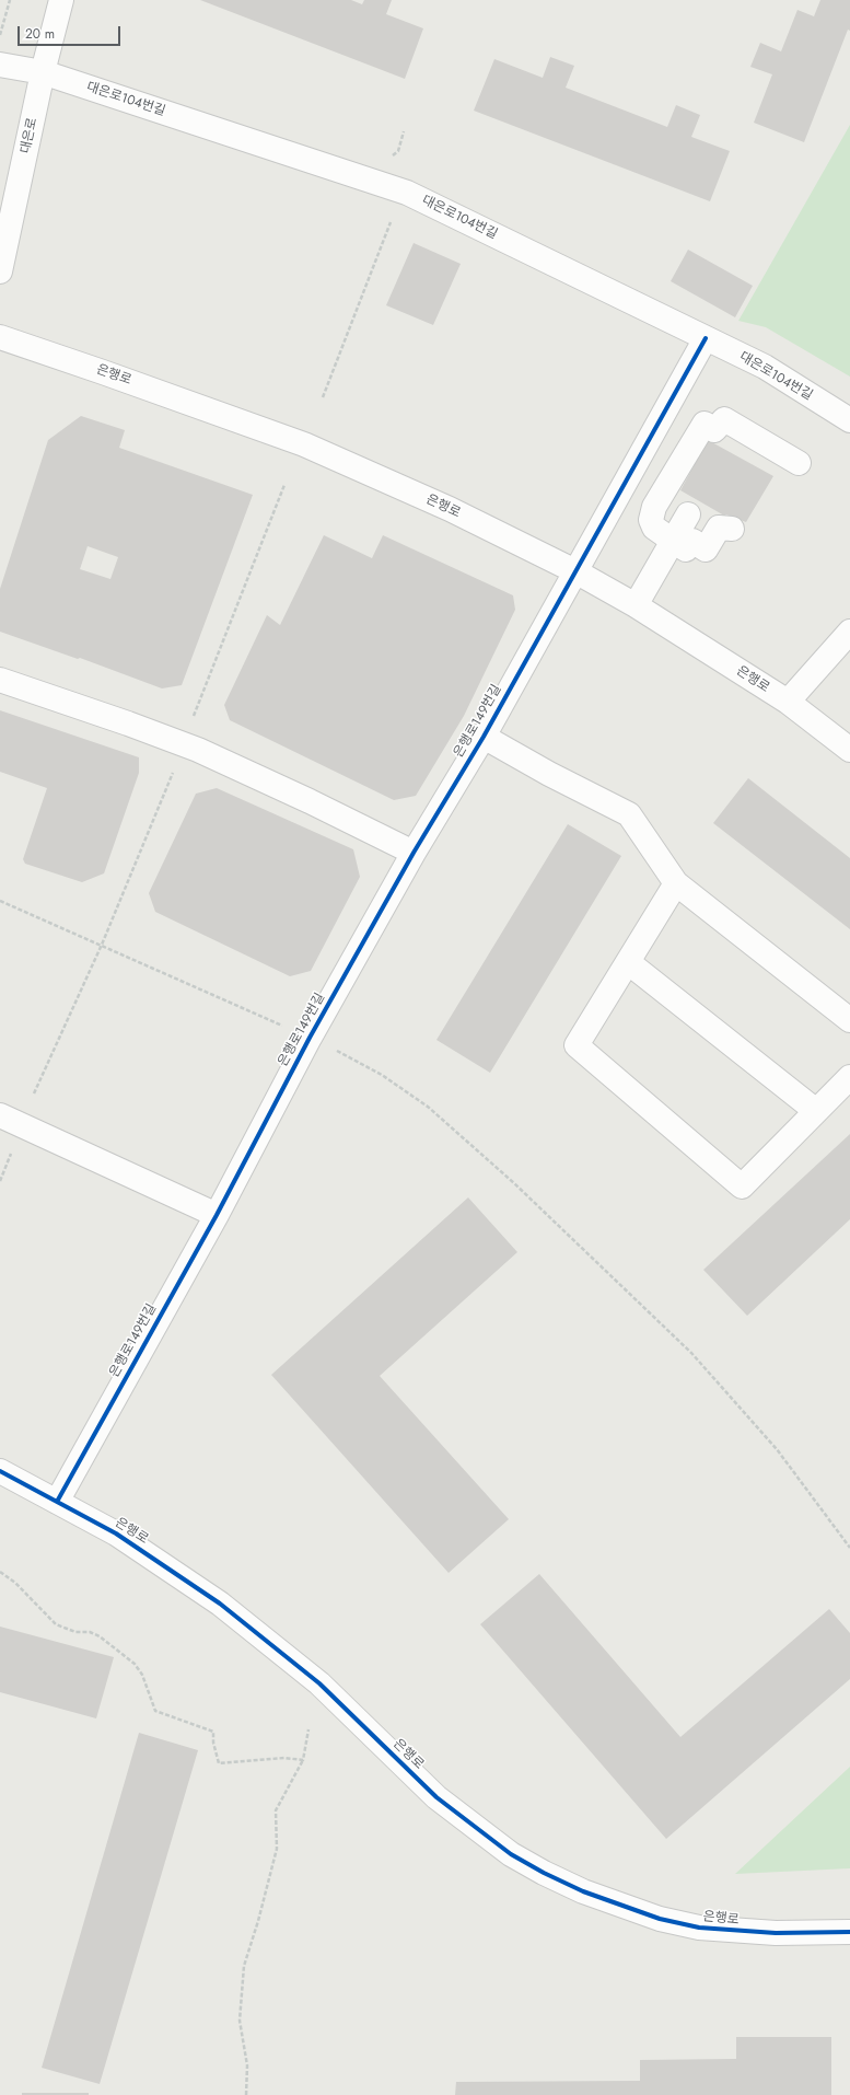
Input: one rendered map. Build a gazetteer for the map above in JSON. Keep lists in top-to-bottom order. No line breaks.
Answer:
{"streets":{"street":["대은로104번길","대은로","은행로","은행로149번길"]},"crossings":[["대은로104번길","대은로"],["대은로104번길","은행로149번길"],["은행로","은행로149번길"]],"scale_bar":"20 m"}
